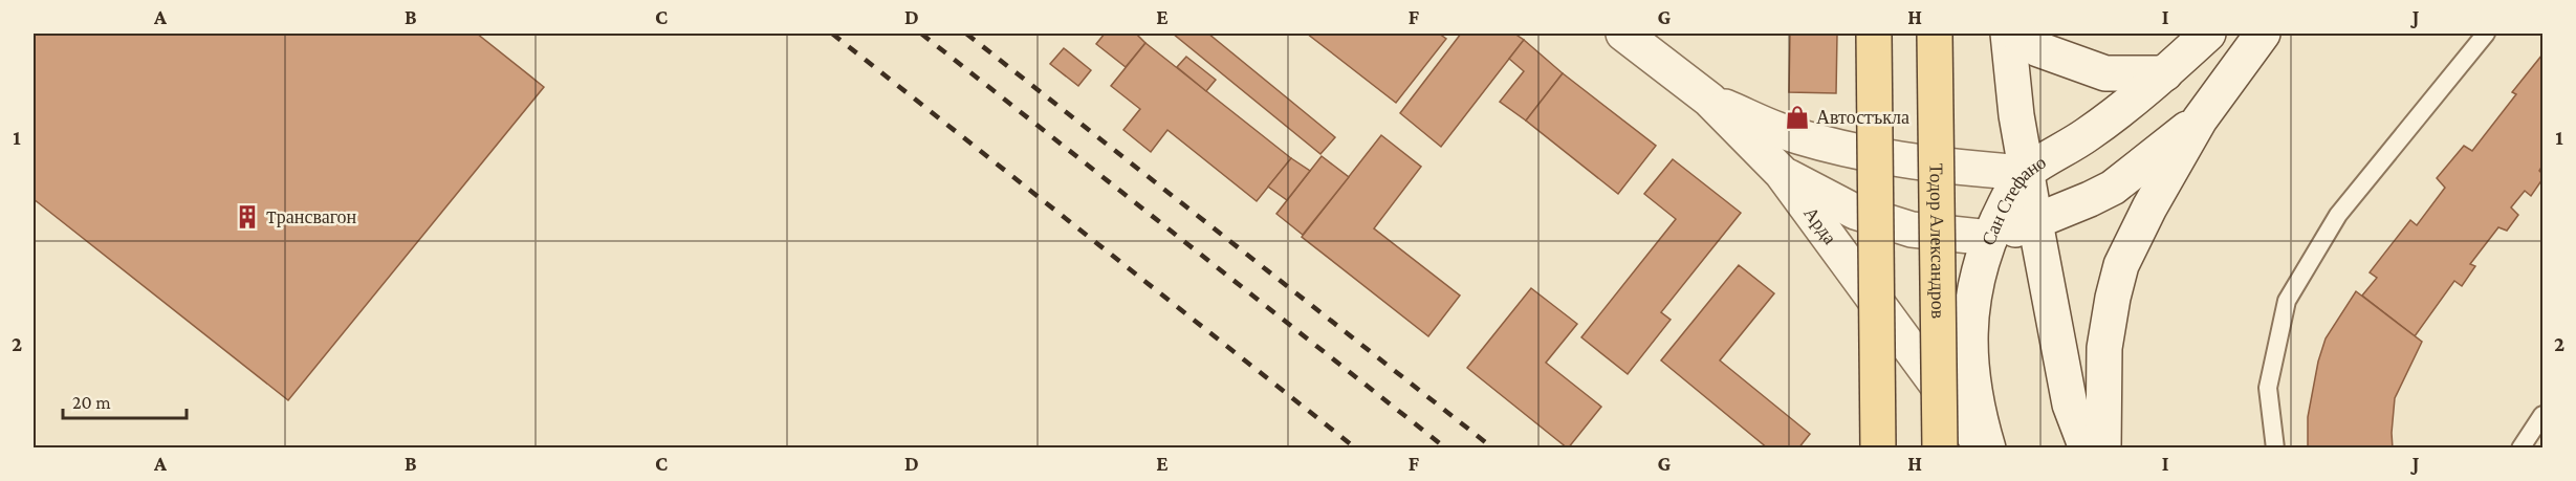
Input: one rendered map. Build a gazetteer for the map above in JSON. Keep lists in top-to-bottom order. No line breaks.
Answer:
{"streets":{"main road":["Сан Стефано","Арда","Тодор Александров"]},"crossings":[["Сан Стефано","Арда"]],"places":{"shop":["Автостъкла"],"building":["Tрансвагон"]},"scale_bar":"20 m","grid":{"columns":["A","B","C","D","E","F","G","H","I","J"],"rows":["1","2"]}}
